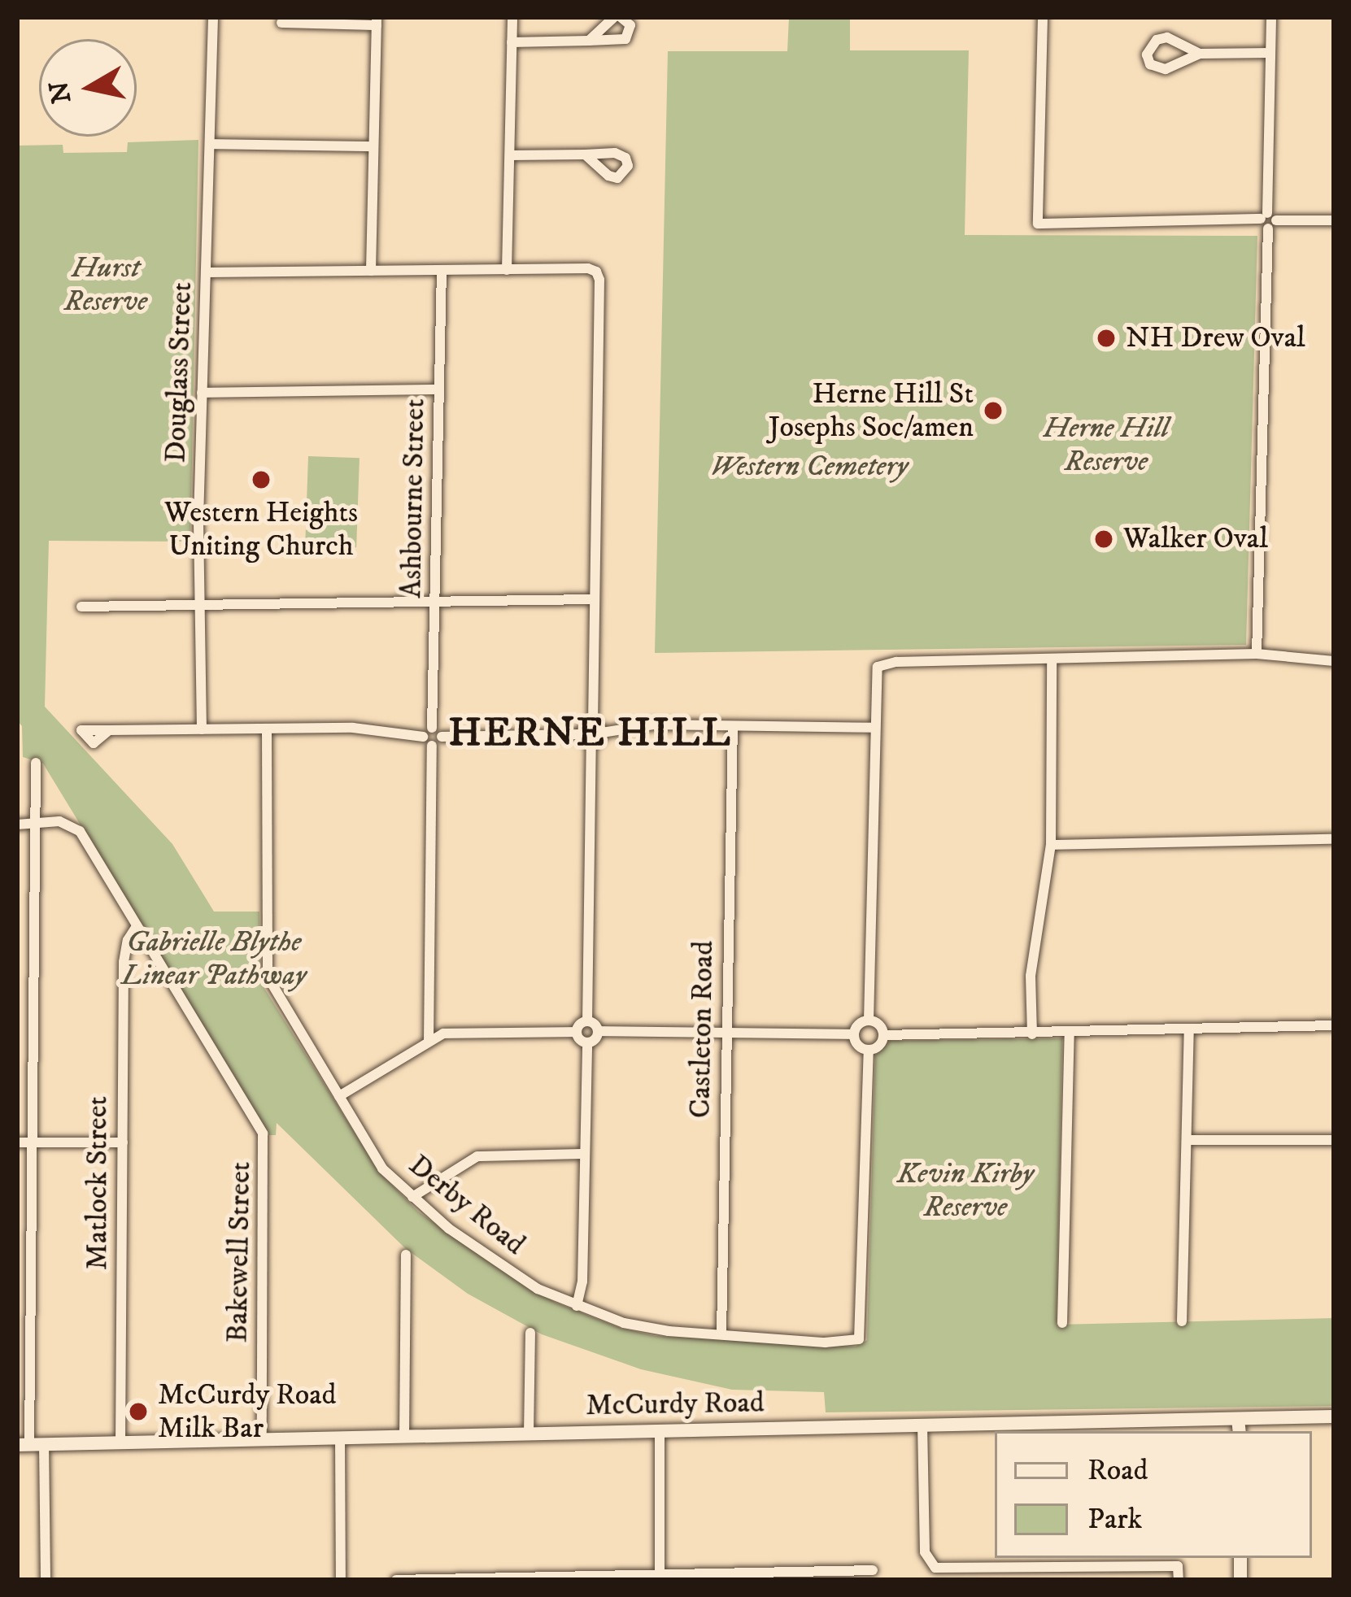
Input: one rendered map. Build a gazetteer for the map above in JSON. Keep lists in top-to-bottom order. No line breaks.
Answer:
{"streets":{"main road":["McCurdy Road"],"street":["Douglass Street","Ashbourne Street","Castleton Road","Matlock Street","Derby Road","Bakewell Street"]},"crossings":[["Castleton Road","Derby Road"],["Matlock Street","Bakewell Street"],["Matlock Street","McCurdy Road"],["Bakewell Street","McCurdy Road"]],"districts":["HERNE HILL"],"parks":["Hurst Reserve","Herne Hill Reserve","Western Cemetery","Gabrielle Blythe Linear Pathway","Kevin Kirby Reserve"],"places":["NH Drew Oval","Herne Hill St Josephs Soc/amen","Western Heights Uniting Church","Walker Oval","McCurdy Road Milk Bar"],"legend":["Road","Park"],"north":"left"}
